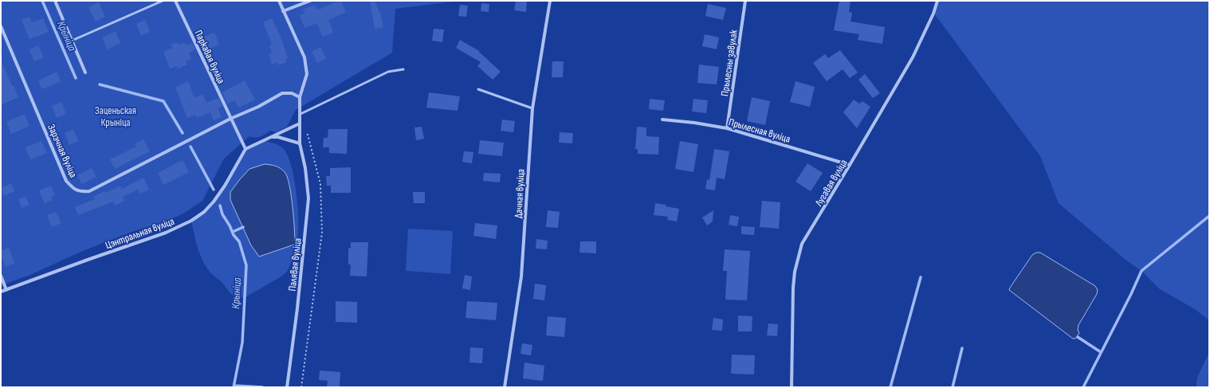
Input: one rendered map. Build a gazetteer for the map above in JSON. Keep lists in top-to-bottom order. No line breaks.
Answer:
{"streets":{"street":["Паркавая вуліца","Прылесны завулак","Прылесная вуліца","Зарэчная вуліца","Лугавая вуліца","Дачная вуліца","Цэнтральная вуліца","Палявая вуліца"]},"crossings":[["Паркавая вуліца","Зарэчная вуліца"],["Прылесны завулак","Прылесная вуліца"],["Прылесная вуліца","Лугавая вуліца"]],"water":["Крыніца"],"parks":["Заценьская Крыніца"]}
